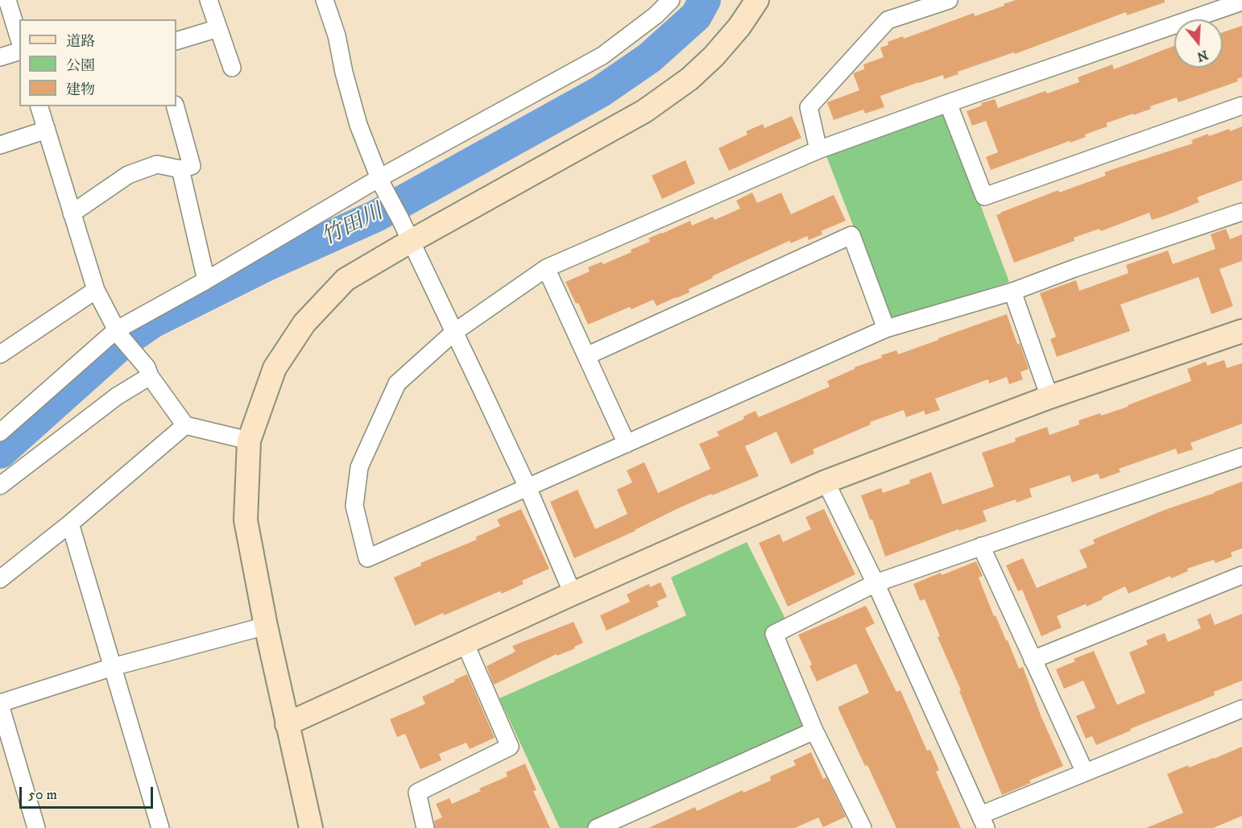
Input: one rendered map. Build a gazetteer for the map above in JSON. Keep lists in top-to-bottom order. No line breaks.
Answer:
{"water":["竹田川"],"legend":["道路","公園","建物"],"scale_bar":"50 m","north":"bottom"}
